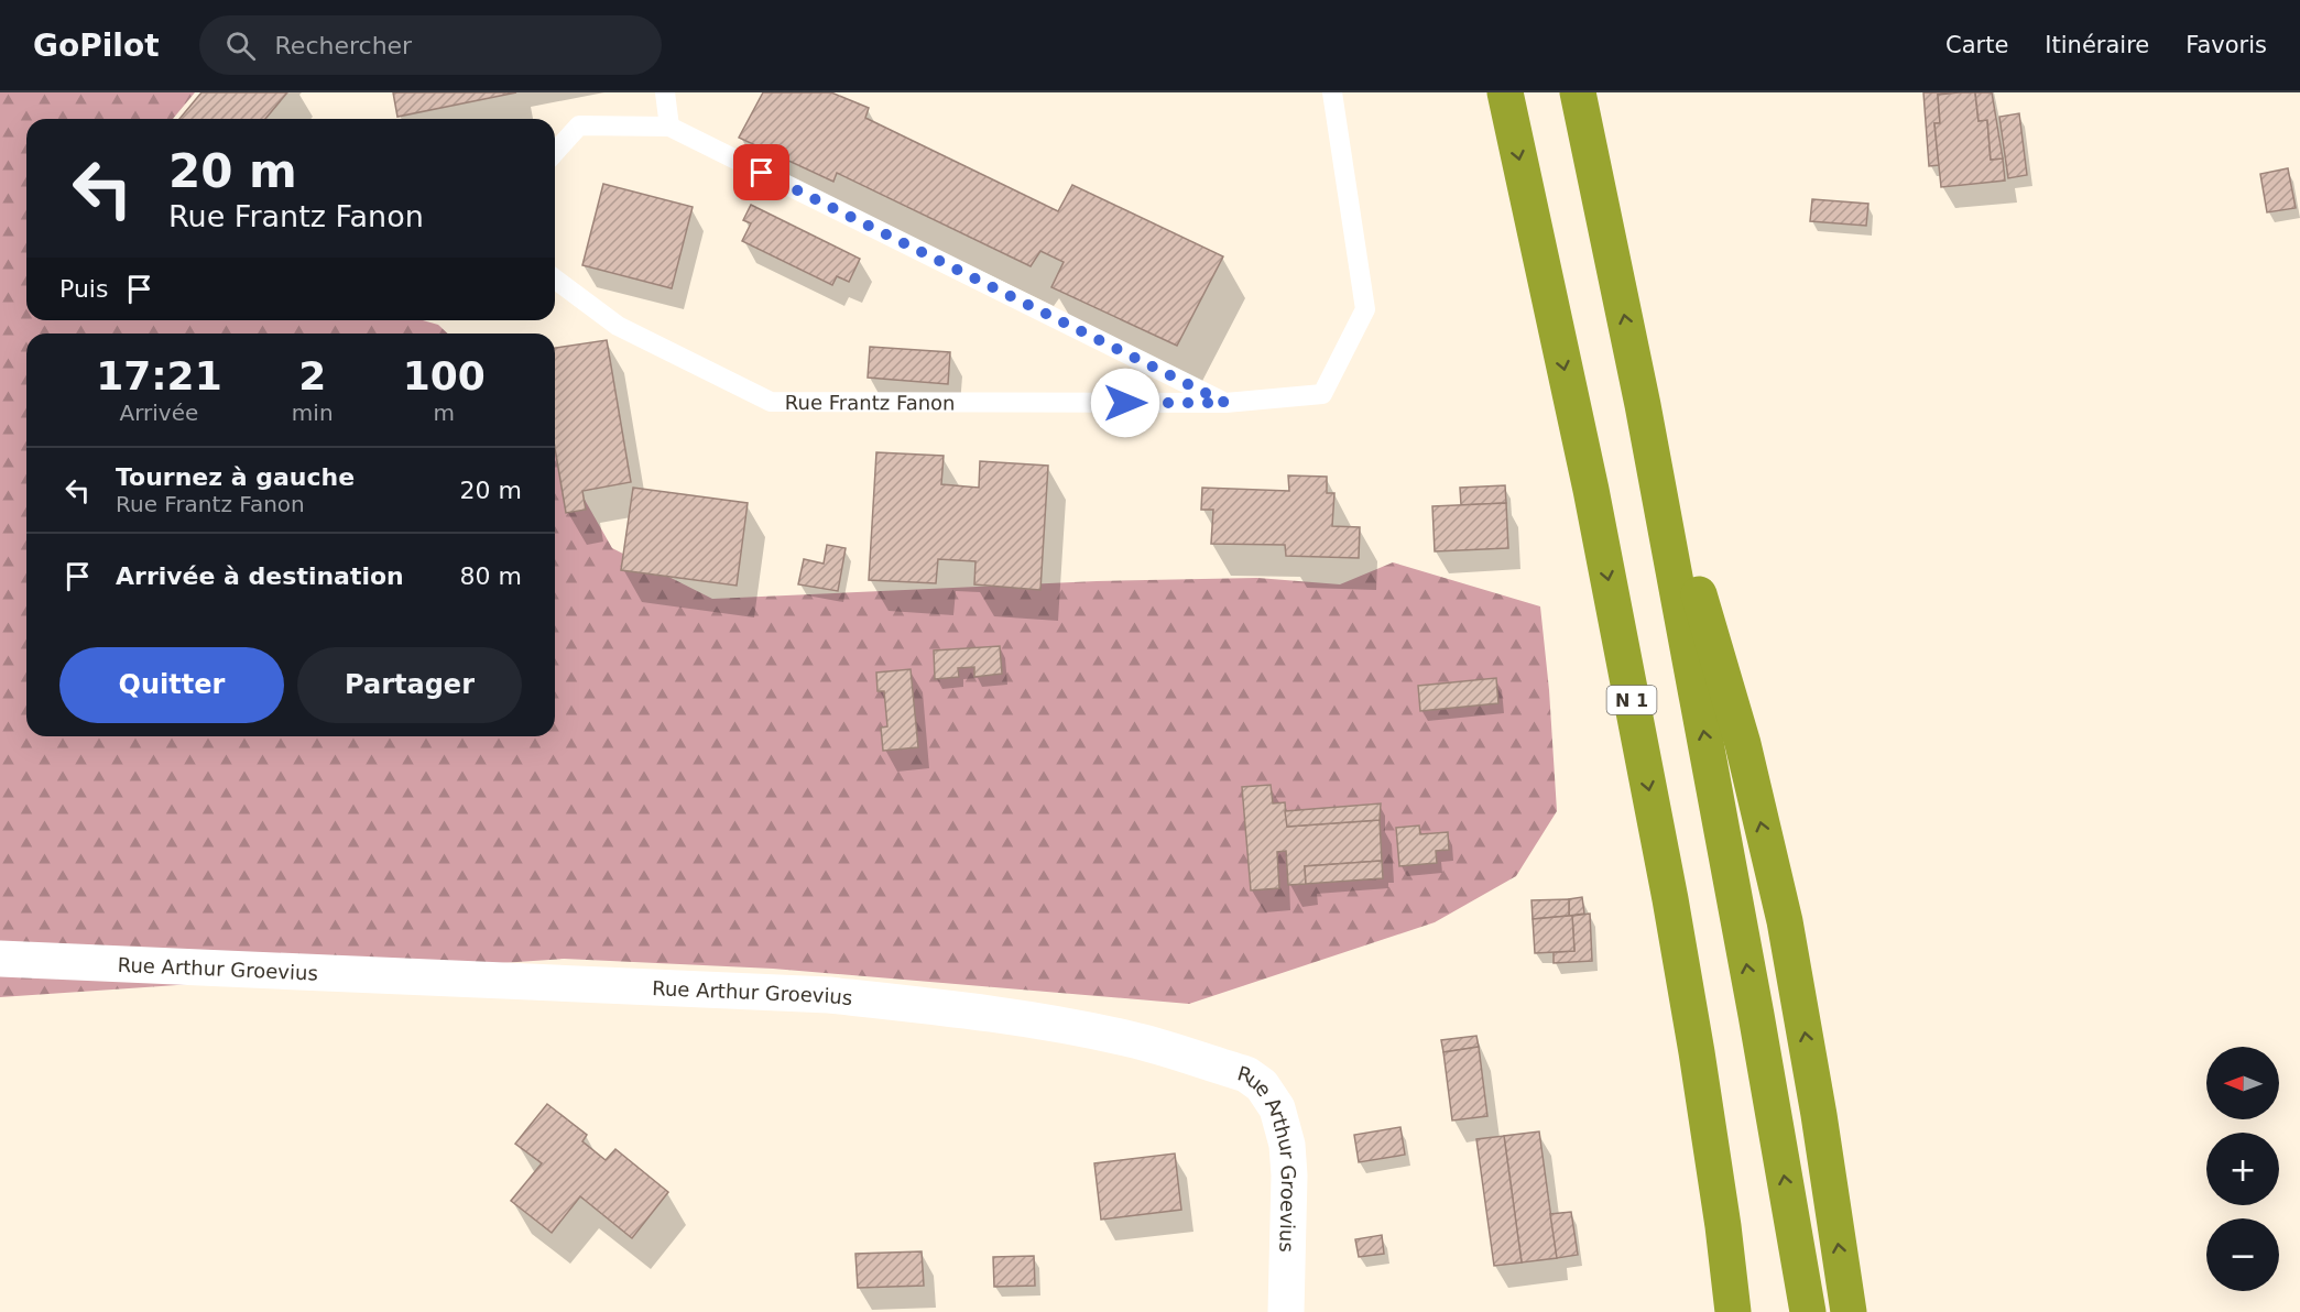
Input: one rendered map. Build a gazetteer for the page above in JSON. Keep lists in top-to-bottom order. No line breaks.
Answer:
{"streets":{"highway":["N 1"],"street":["Rue Arthur Groevius"],"lane":["Rue Frantz Fanon"]},"north":"left","page":{"header":"GoPilot","search":"Rechercher","nav":["Carte","Itinéraire","Favoris"],"turn":["20 m","Rue Frantz Fanon"],"then":"Puis","eta":["17:21","Arrivée","2","min","100","m"],"list":[{"name":"Tournez à gauche","note":"Rue Frantz Fanon","value":"20 m"},{"name":"Arrivée à destination","value":"80 m"}],"buttons":["Quitter","Partager"],"map_buttons":["+","−"]}}
